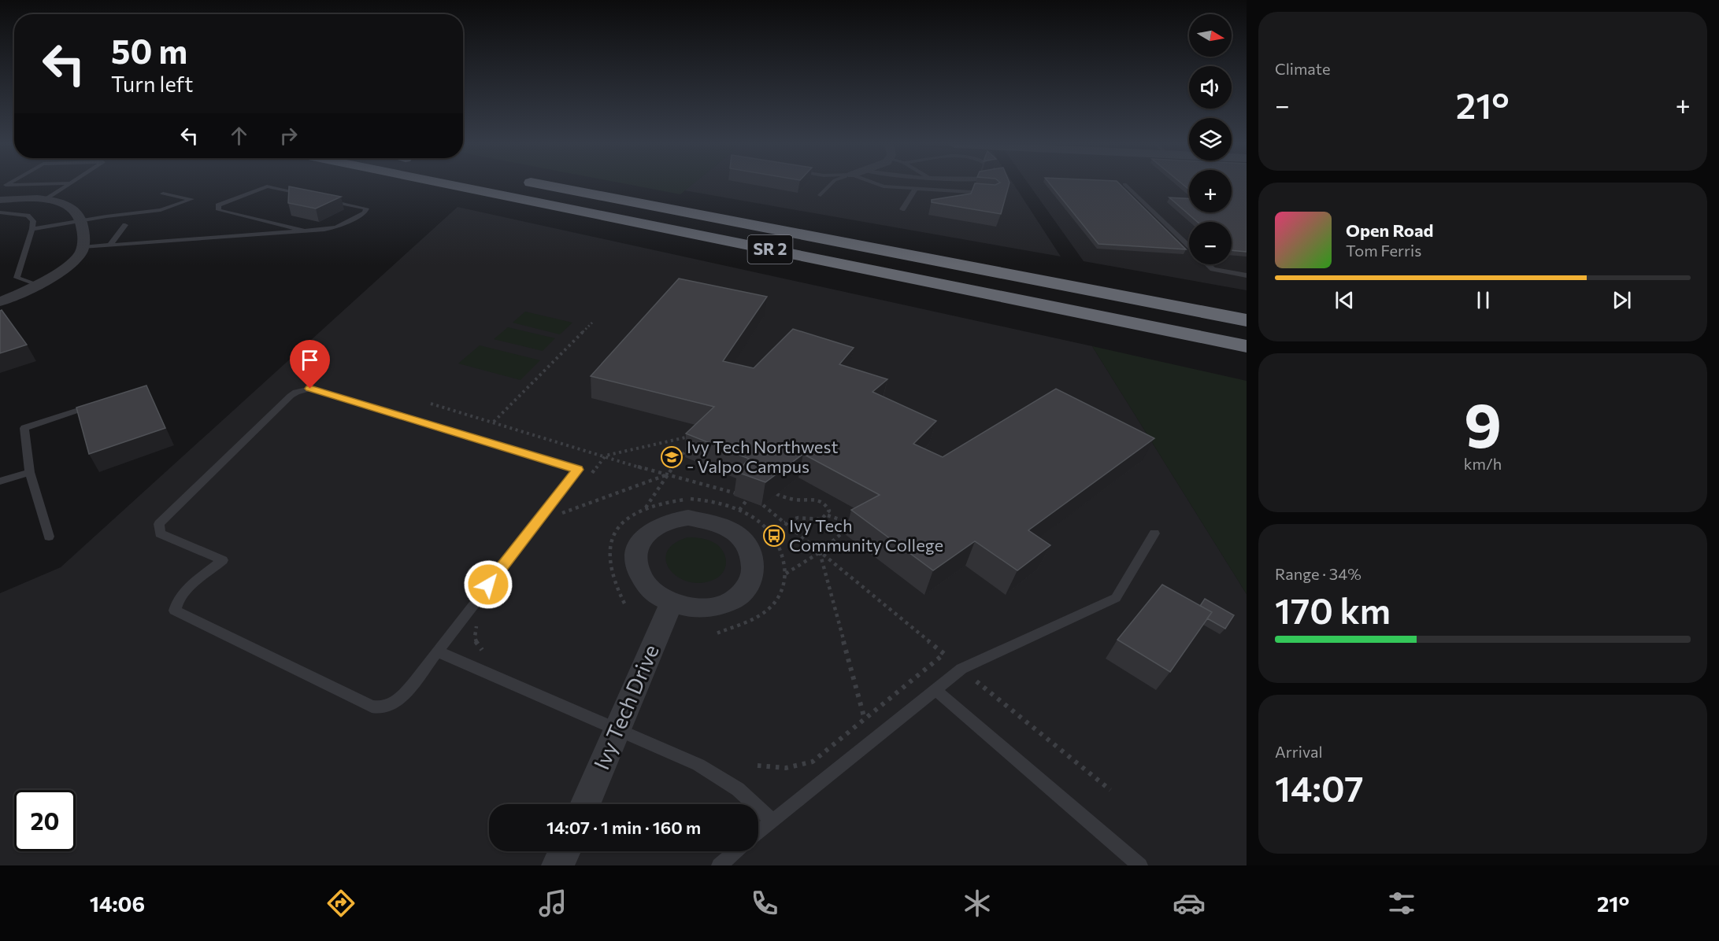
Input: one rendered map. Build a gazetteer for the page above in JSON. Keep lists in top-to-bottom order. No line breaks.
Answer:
{"streets":{"highway":["SR 2"],"street":["Ivy Tech Drive"]},"places":{"school or university":["Ivy Tech Northwest - Valpo Campus"],"bus stop":["Ivy Tech Community College"]},"north":"right","page":{"tile":["Climate",["9","km/h"],["Range · 34%","170 km"],["Arrival","14:07"]],"map_buttons":["+","−"],"turn":["50 m","Turn left"],"heat":["−","21°","+"],"song":["Open Road","Tom Ferris"],"limit":"20","trip":"14:07 · 1 min · 160 m","tabs":["14:06","21°"]}}
